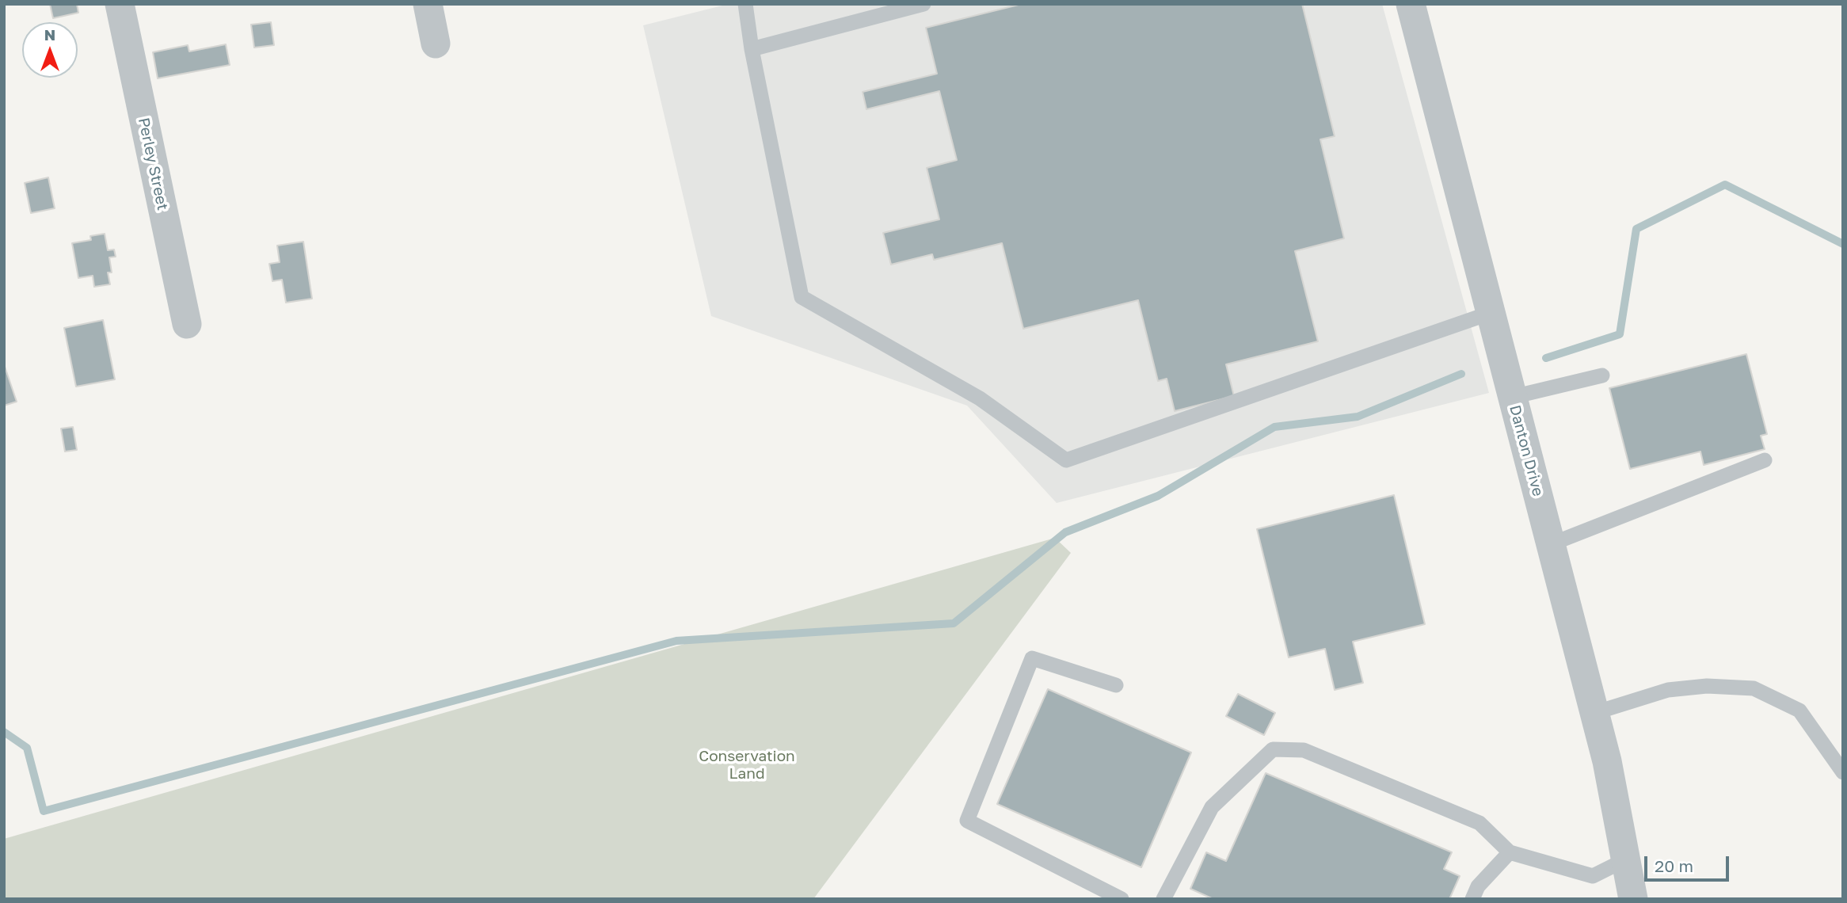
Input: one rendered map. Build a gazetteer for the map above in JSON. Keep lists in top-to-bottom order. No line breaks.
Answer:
{"streets":{"street":["Perley Street","Danton Drive"]},"parks":["Conservation Land"],"scale_bar":"20 m","north":"top"}
